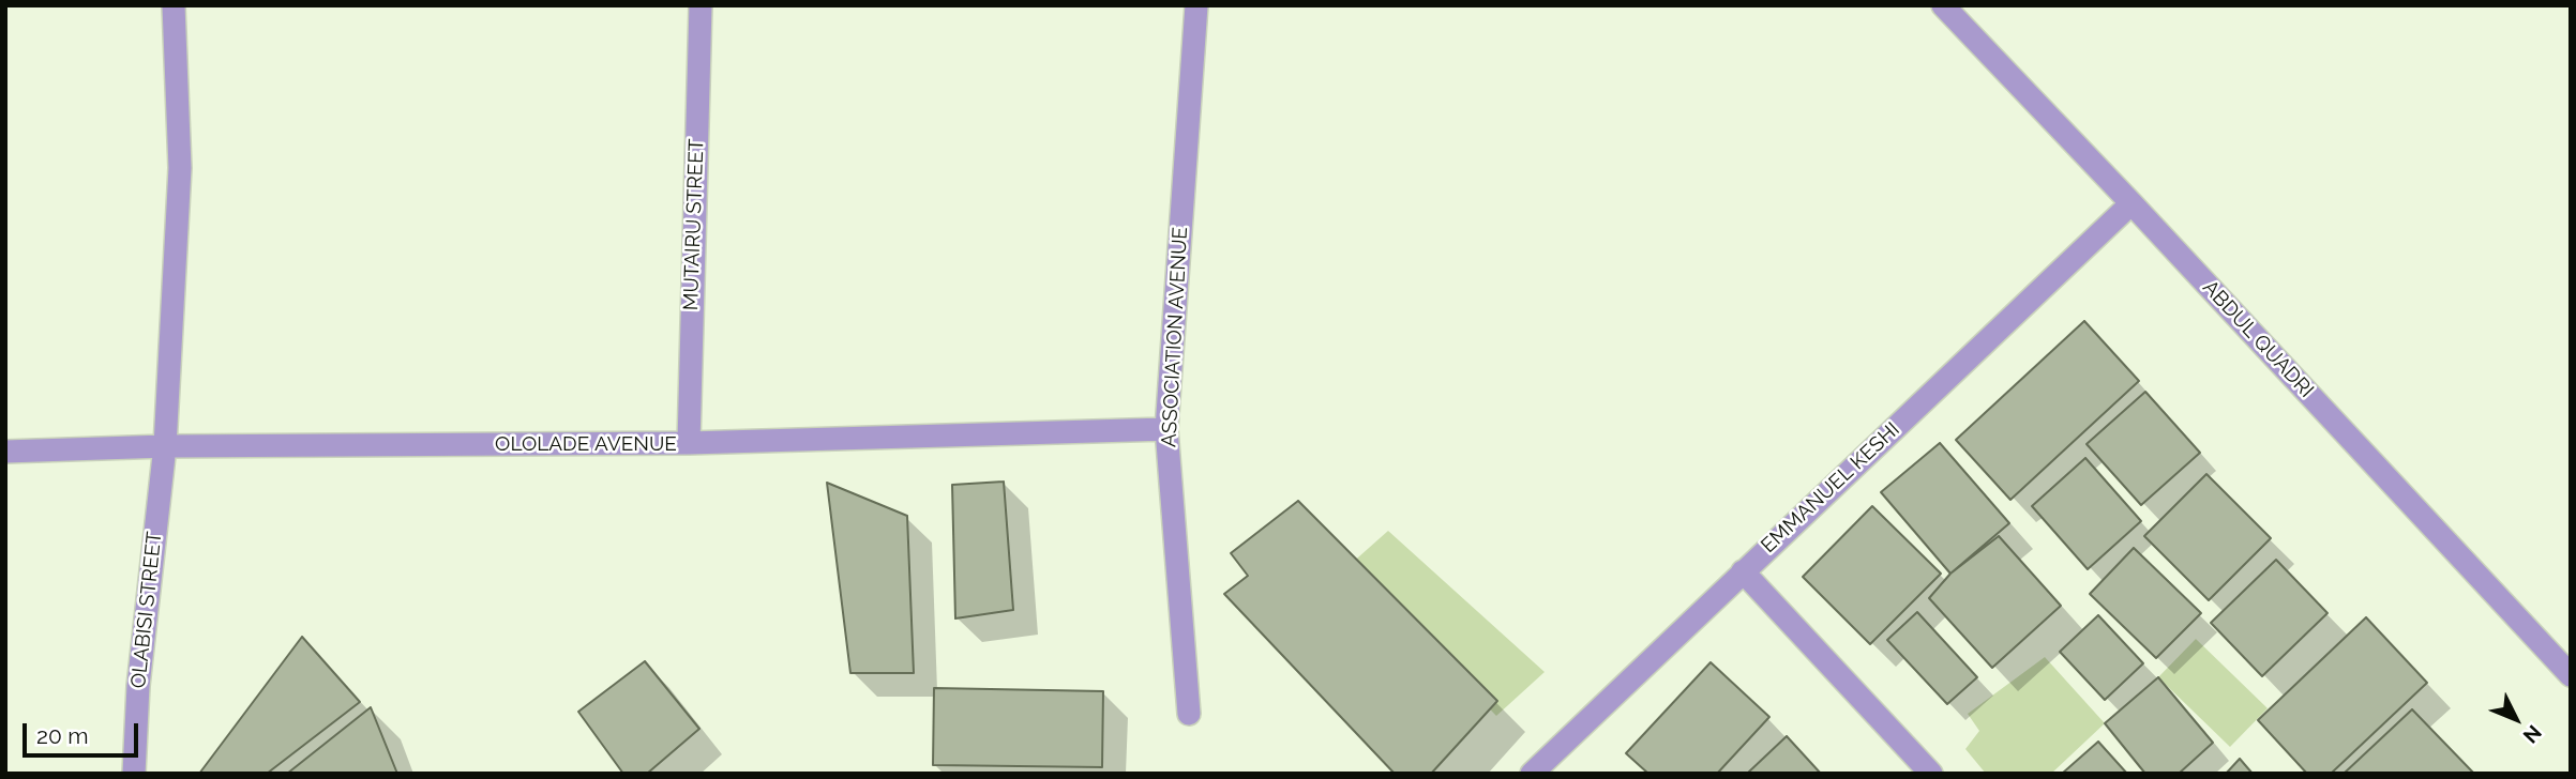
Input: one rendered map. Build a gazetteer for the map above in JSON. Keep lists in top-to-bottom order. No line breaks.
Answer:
{"streets":{"street":["MUTAIRU STREET","ASSOCIATION AVENUE","ABDUL QUADRI","OLOLADE AVENUE","EMMANUEL KESHI","OLABISI STREET"]},"crossings":[["MUTAIRU STREET","OLOLADE AVENUE"],["ASSOCIATION AVENUE","OLOLADE AVENUE"],["ABDUL QUADRI","EMMANUEL KESHI"],["OLOLADE AVENUE","OLABISI STREET"]],"scale_bar":"20 m","north":"bottom right"}
